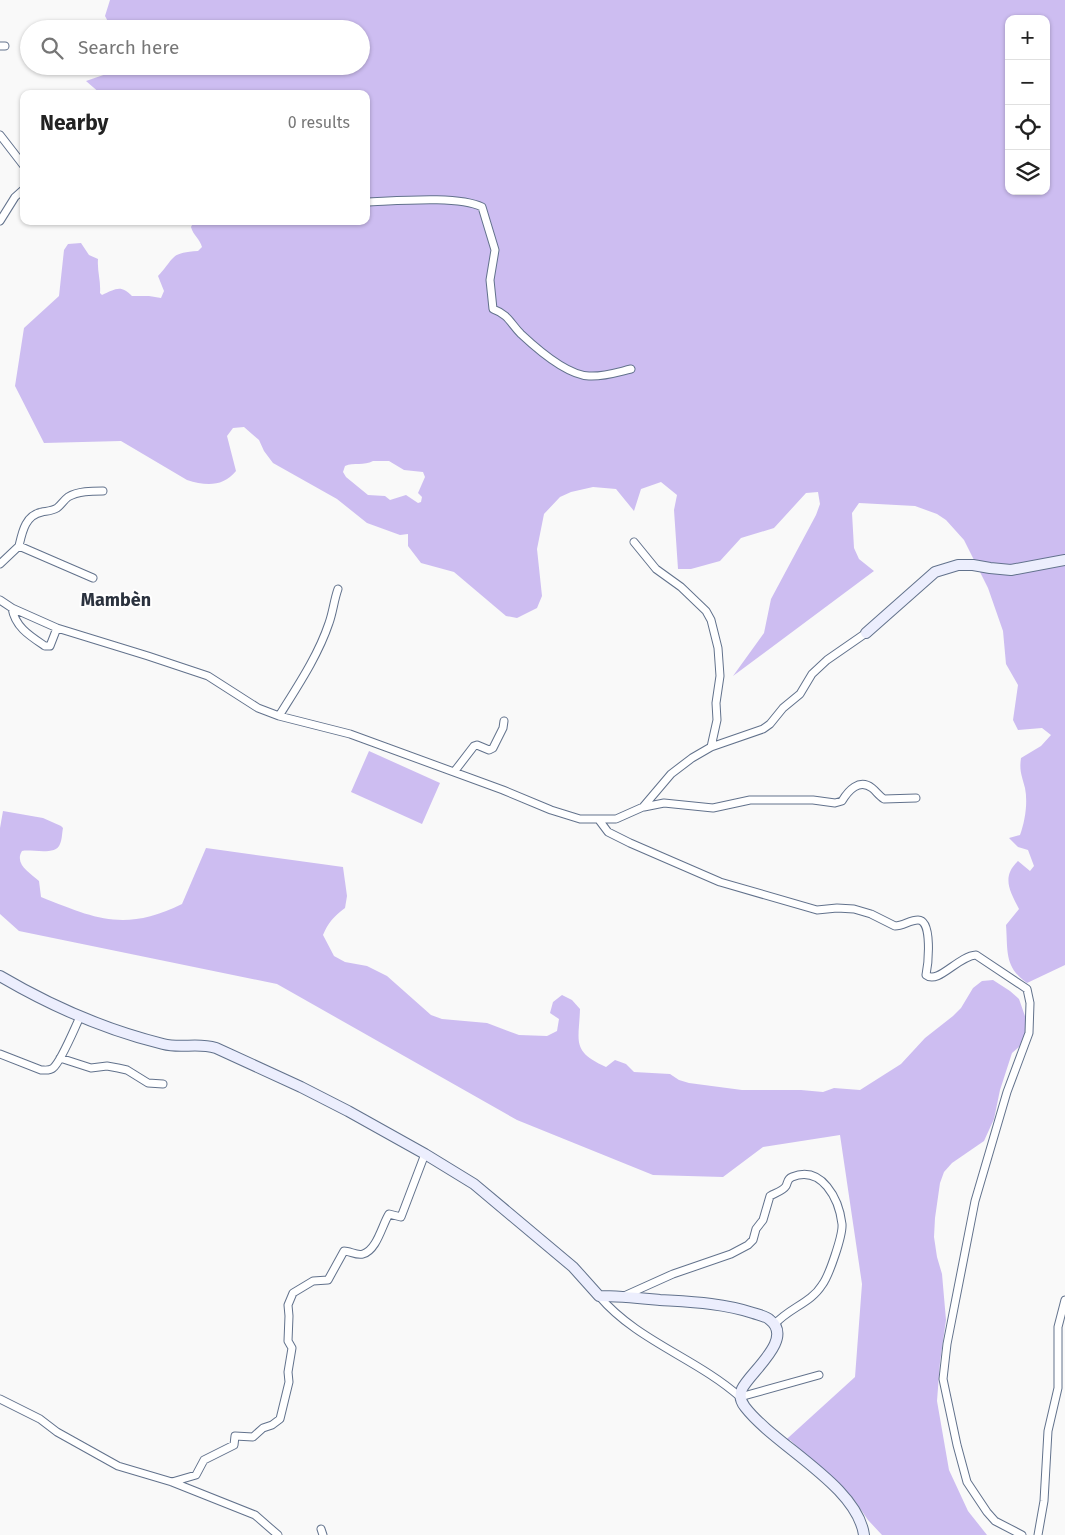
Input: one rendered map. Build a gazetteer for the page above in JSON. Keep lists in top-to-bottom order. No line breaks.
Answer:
{"districts":["Mambèn"],"page":{"map_buttons":["+","−"],"search":"Search here","heading":["Nearby","0 results"]}}
